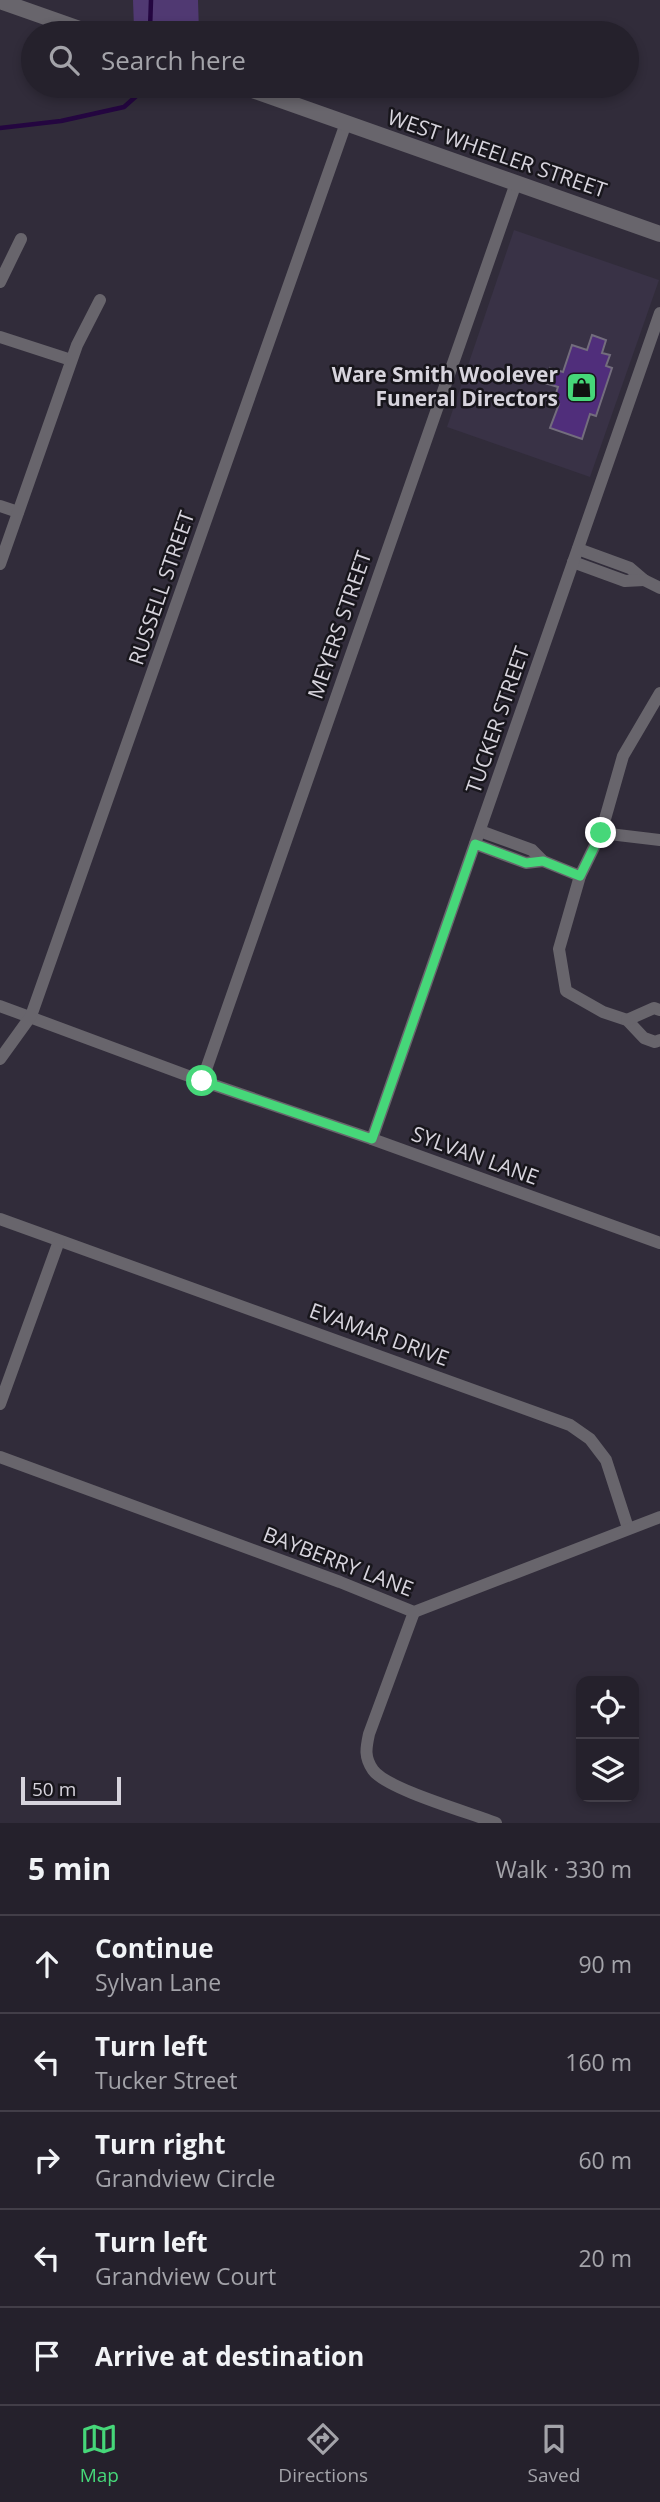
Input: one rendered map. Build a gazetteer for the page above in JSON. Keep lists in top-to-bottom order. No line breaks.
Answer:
{"streets":{"street":["WEST WHEELER STREET","RUSSELL STREET","MEYERS STREET","TUCKER STREET","SYLVAN LANE","EVAMAR DRIVE","BAYBERRY LANE"]},"crossings":[["WEST WHEELER STREET","RUSSELL STREET"],["WEST WHEELER STREET","MEYERS STREET"],["RUSSELL STREET","SYLVAN LANE"],["MEYERS STREET","SYLVAN LANE"],["TUCKER STREET","SYLVAN LANE"],["EVAMAR DRIVE","BAYBERRY LANE"]],"places":{"shop":["Ware Smith Woolever Funeral Directors"]},"scale_bar":"50 m","page":{"search":"Search here","scale":"50 m","heading":["5 min","Walk · 330 m"],"list":[["Continue","Sylvan Lane","90 m"],["Turn left","Tucker Street","160 m"],["Turn right","Grandview Circle","60 m"],["Turn left","Grandview Court","20 m"],"Arrive at destination"],"nav":["Map","Directions","Saved"]}}
